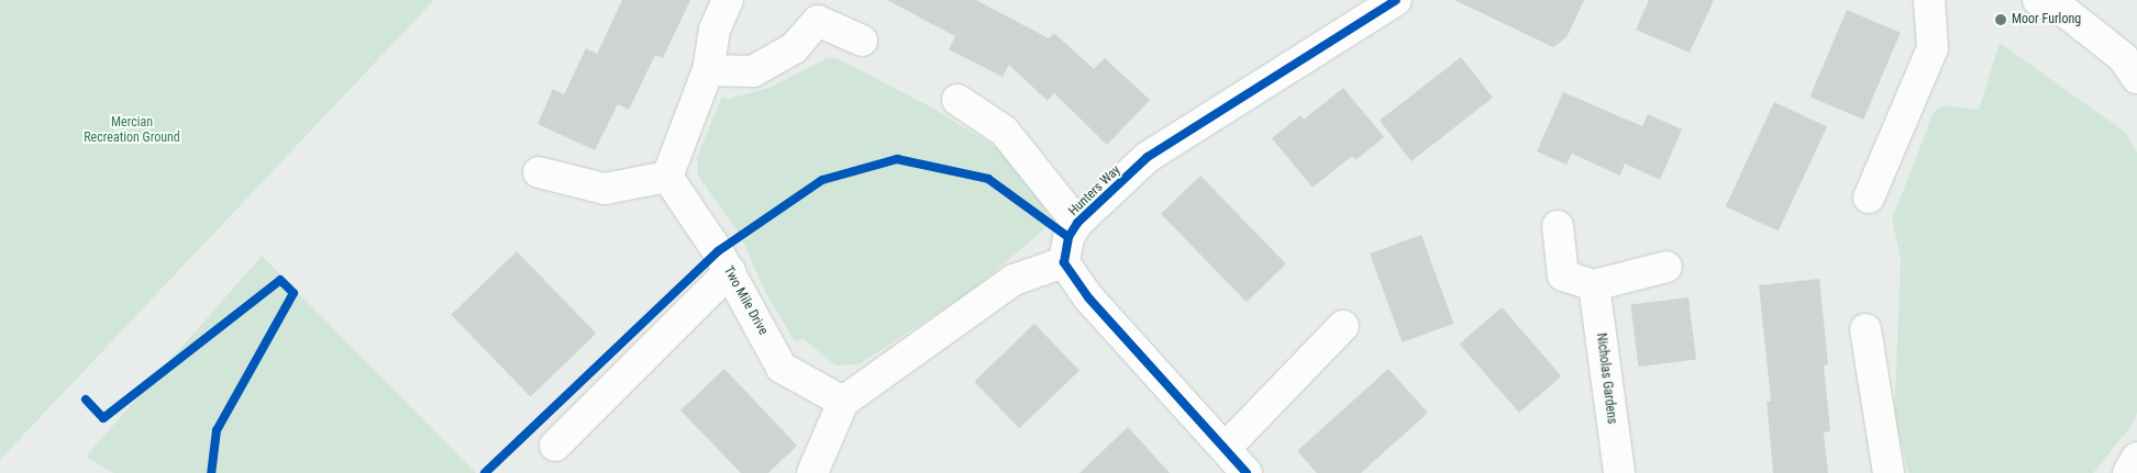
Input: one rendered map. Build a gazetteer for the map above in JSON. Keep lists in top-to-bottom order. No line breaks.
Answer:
{"streets":{"street":["Hunters Way","Two Mile Drive","Nicholas Gardens"]},"parks":["Mercian Recreation Ground"],"places":["Moor Furlong"]}
